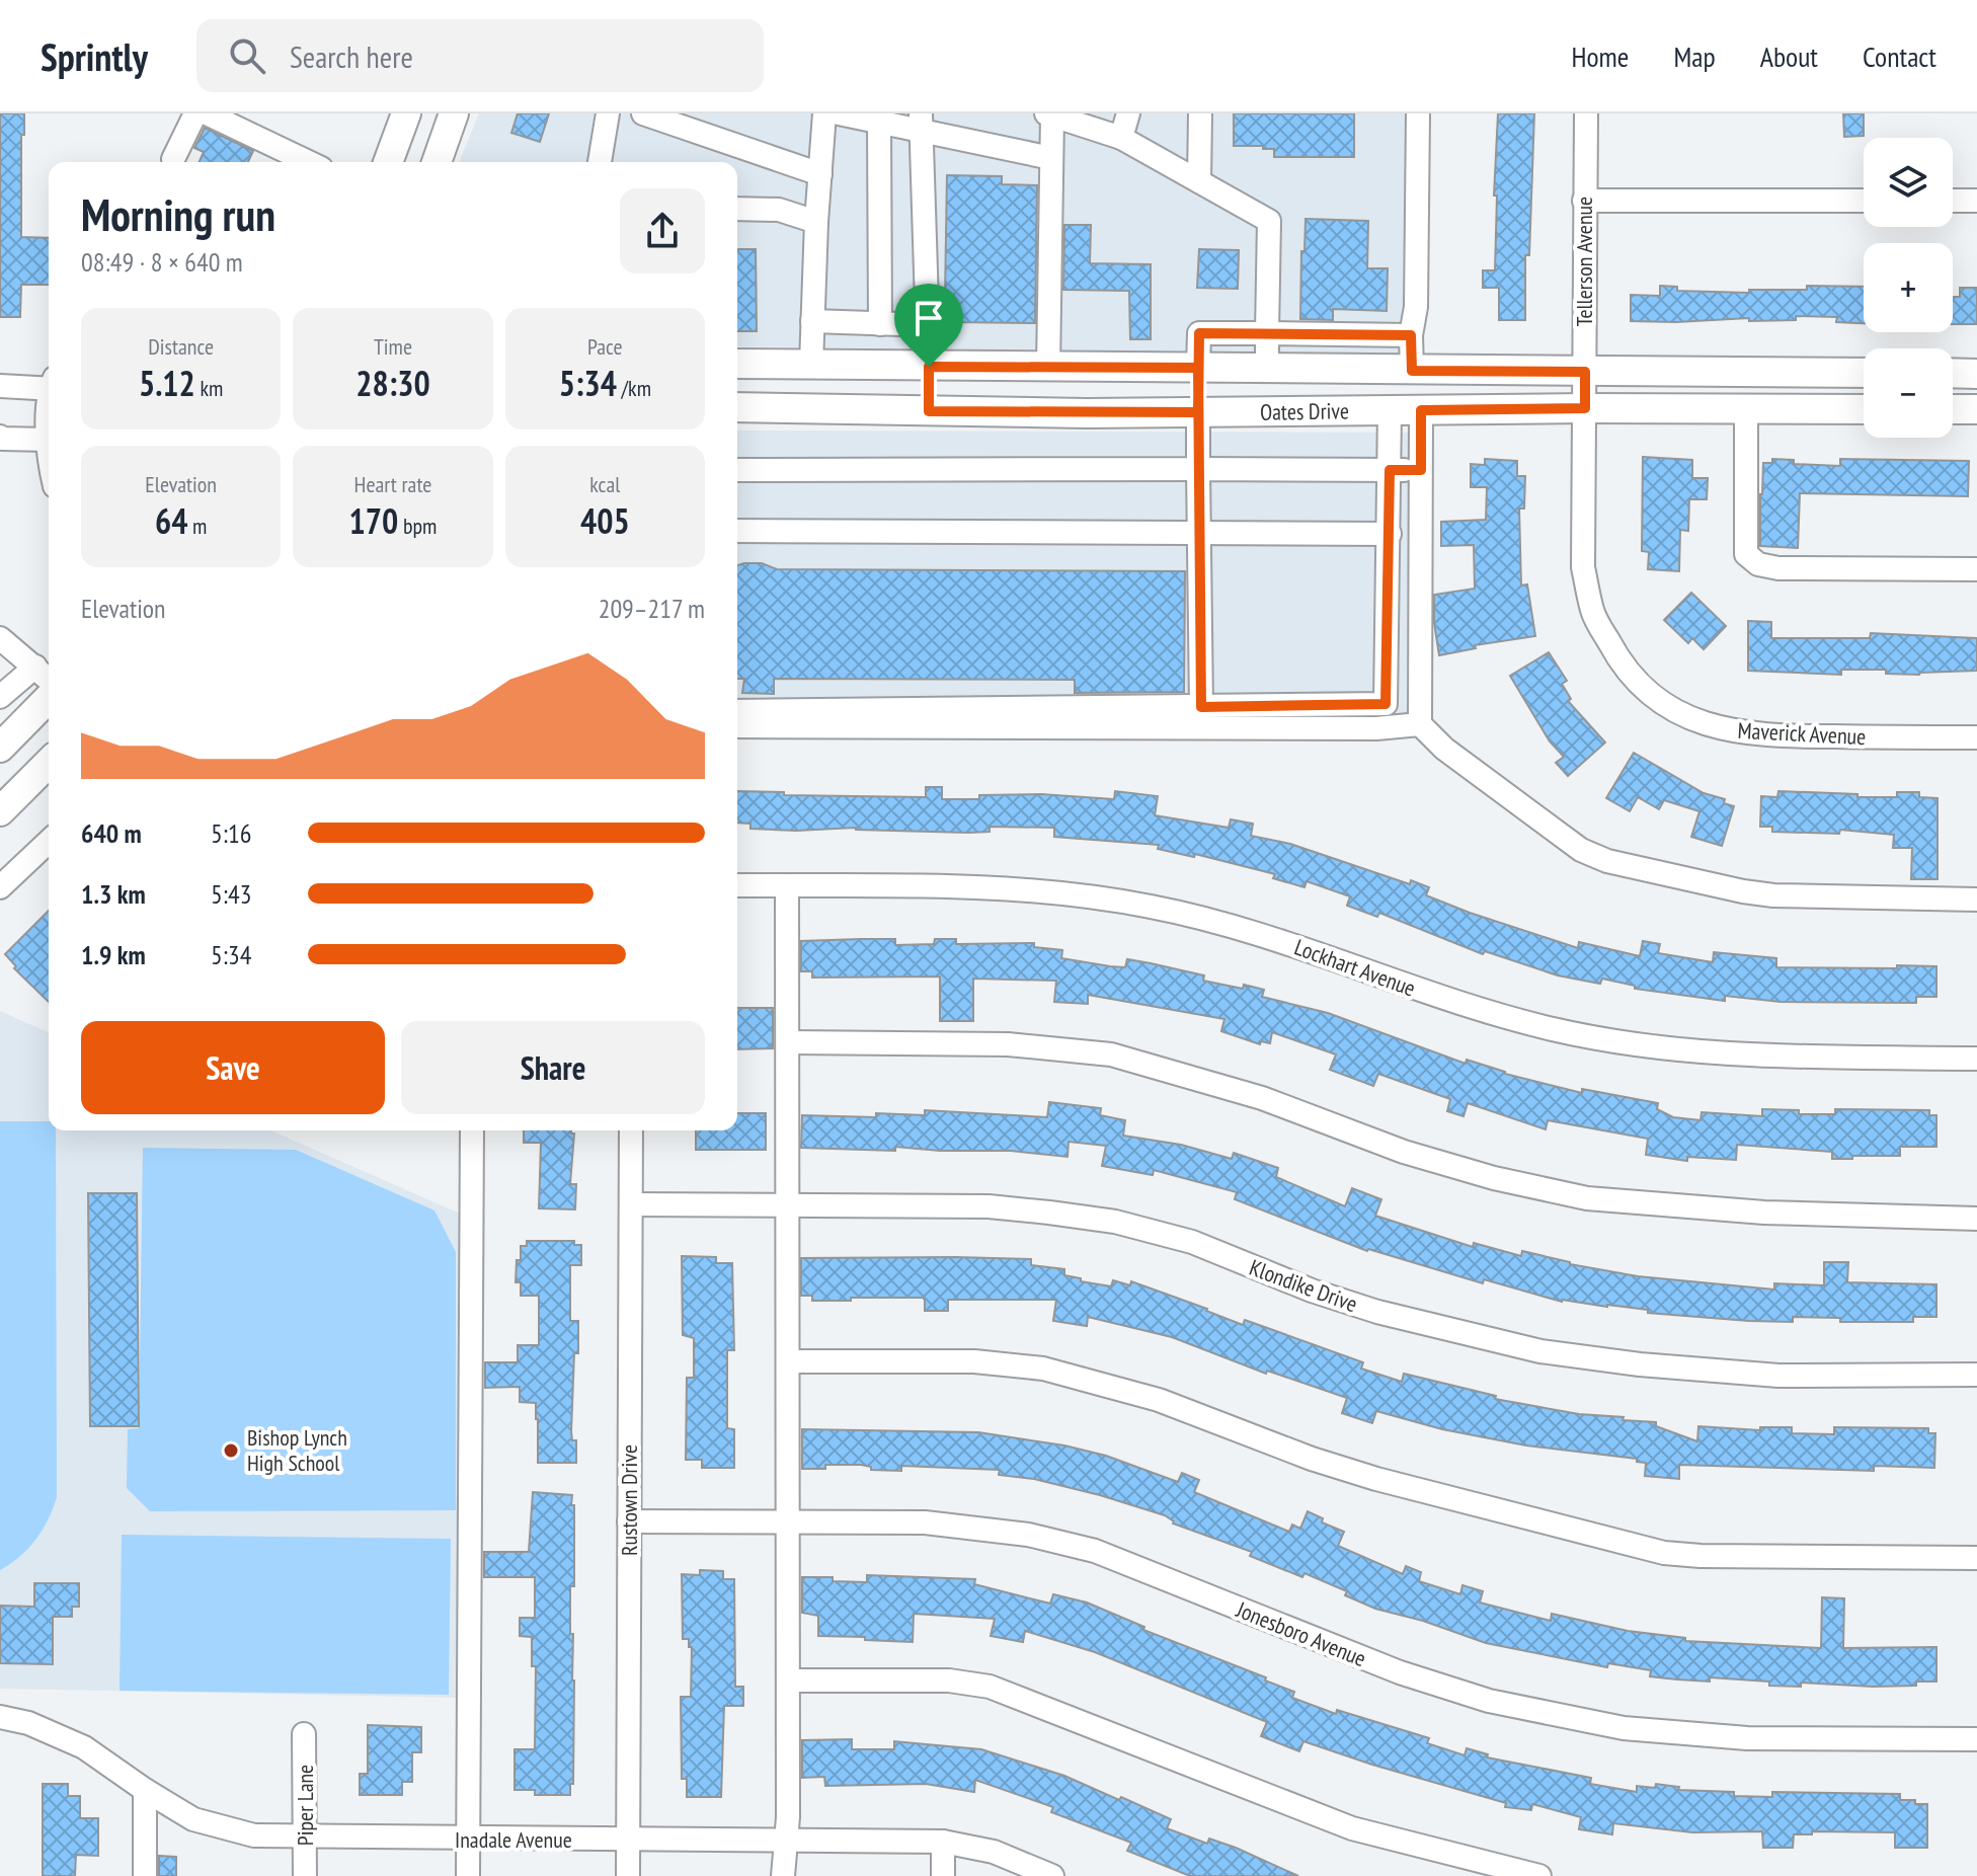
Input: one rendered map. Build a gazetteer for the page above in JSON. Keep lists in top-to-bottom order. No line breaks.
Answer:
{"streets":{"main road":["Oates Drive"],"street":["Tellerson Avenue","Maverick Avenue","Lockhart Avenue","Klondike Drive","Rustown Drive","Jonesboro Avenue","Piper Lane","Inadale Avenue"]},"crossings":[["Tellerson Avenue","Oates Drive"],["Tellerson Avenue","Maverick Avenue"],["Oates Drive","Maverick Avenue"],["Klondike Drive","Rustown Drive"],["Rustown Drive","Jonesboro Avenue"],["Rustown Drive","Inadale Avenue"],["Piper Lane","Inadale Avenue"]],"places":["Bishop Lynch High School"],"page":{"header":"Sprintly","search":"Search here","nav":["Home","Map","About","Contact"],"map_buttons":["+","−"],"heading":["Morning run","08:49 · 8 × 640 m"],"stats":[["Distance","5.12 km"],["Time","28:30"],["Pace","5:34 /km"],["Elevation","64 m"],["Heart rate","170 bpm"],["kcal","405"]],"chart":["Elevation","209–217 m"],"list":[{"name":"640 m","note":"5:16"},{"name":"1.3 km","note":"5:43"},{"name":"1.9 km","note":"5:34"}],"buttons":["Save","Share"]}}
